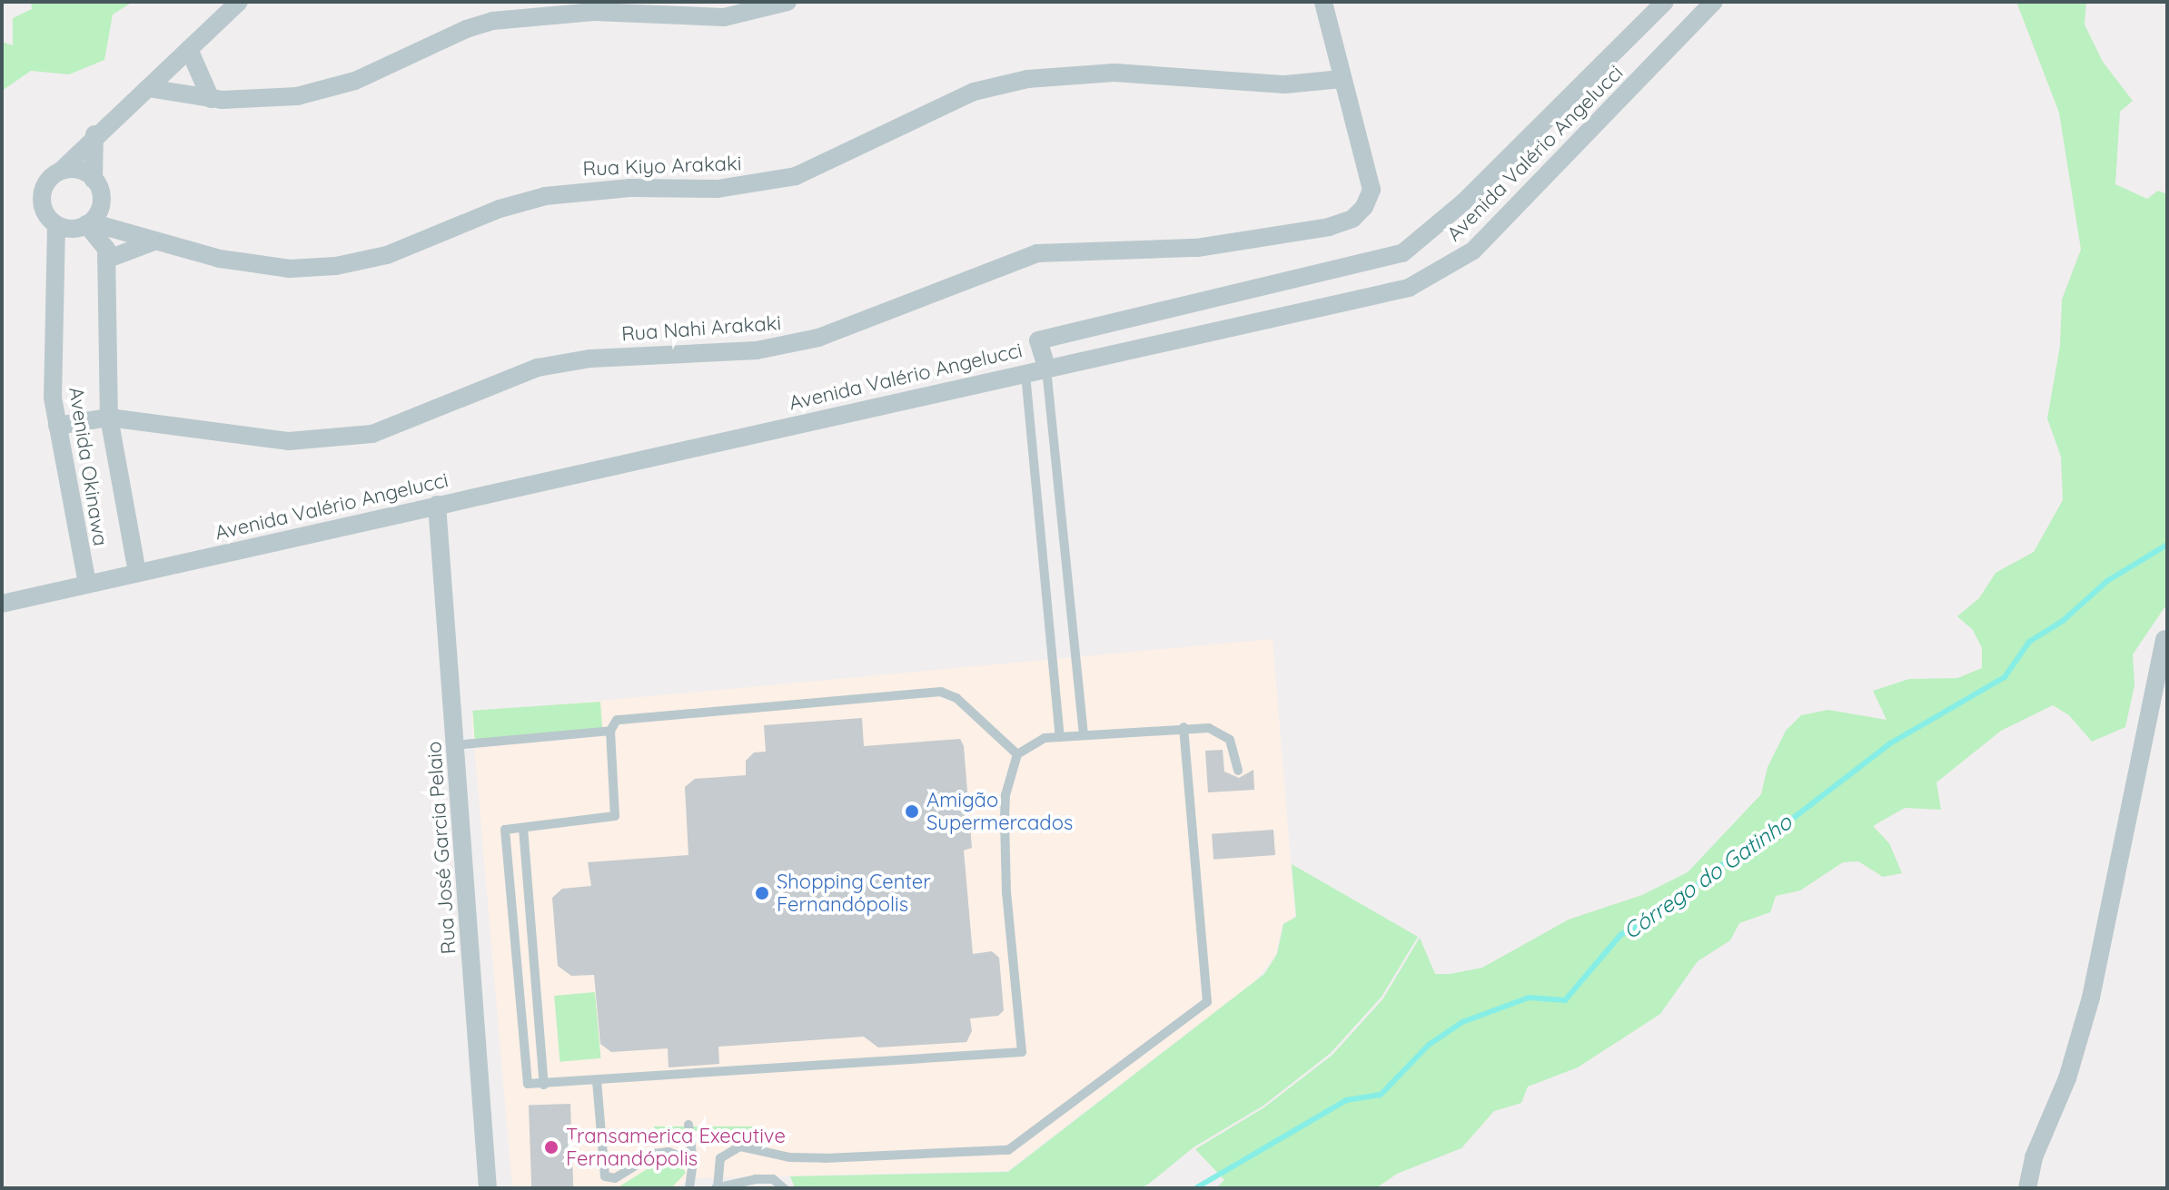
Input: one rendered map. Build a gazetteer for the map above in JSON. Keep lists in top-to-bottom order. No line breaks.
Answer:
{"streets":{"street":["Avenida Valério Angelucci","Rua Kiyo Arakaki","Rua Nahi Arakaki","Avenida Okinawa","Rua José Garcia Pelaio"]},"crossings":[["Avenida Valério Angelucci","Avenida Okinawa"],["Avenida Valério Angelucci","Rua José Garcia Pelaio"],["Rua Kiyo Arakaki","Rua Nahi Arakaki"],["Rua Kiyo Arakaki","Avenida Okinawa"],["Rua Nahi Arakaki","Avenida Okinawa"]],"water":["Córrego do Gatinho"],"places":["Amigão Supermercados","Shopping Center Fernandópolis","Transamerica Executive Fernandópolis"]}
